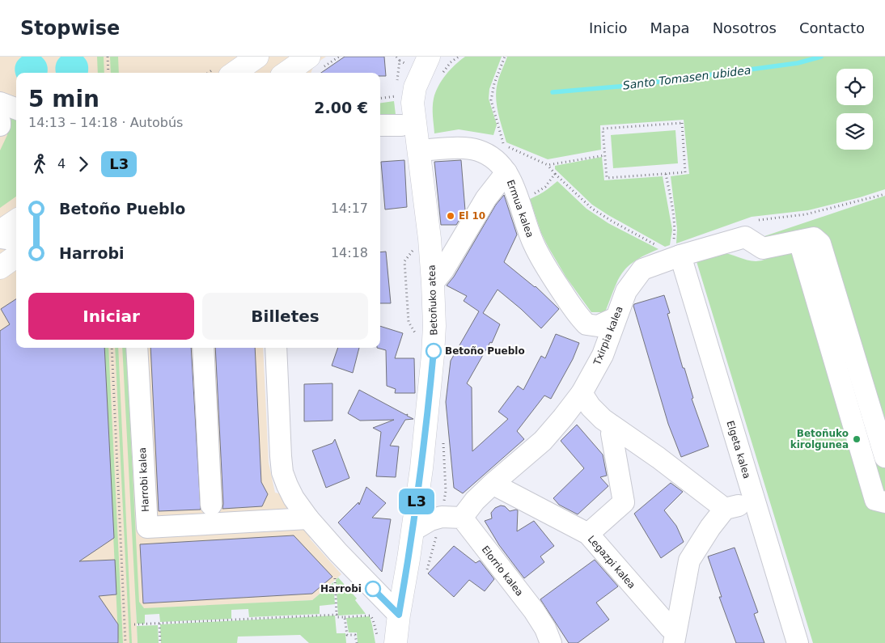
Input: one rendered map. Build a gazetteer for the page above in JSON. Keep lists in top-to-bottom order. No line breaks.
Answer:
{"streets":{"main road":["Betoñuko atea"],"street":["Ermua kalea","Txirpia kalea","Elgeta kalea","Harrobi kalea","Legazpi kalea","Elorrio kalea"]},"crossings":[["Ermua kalea","Betoñuko atea"],["Ermua kalea","Txirpia kalea"],["Betoñuko atea","Elorrio kalea"],["Txirpia kalea","Elgeta kalea"],["Txirpia kalea","Elorrio kalea"]],"water":["Santo Tomasen ubidea"],"places":["El 10","Betoño Pueblo","Betoñuko kirolgunea","Harrobi"],"lines":["bus line L3"],"page":{"header":"Stopwise","nav":["Inicio","Mapa","Nosotros","Contacto"],"on_map":"L3","heading":["5 min","14:13 – 14:18 · Autobús","2.00 €"],"legs":["4","L3"],"list":[{"name":"Betoño Pueblo","value":"14:17"},{"name":"Harrobi","value":"14:18"}],"buttons":["Iniciar","Billetes"]}}
